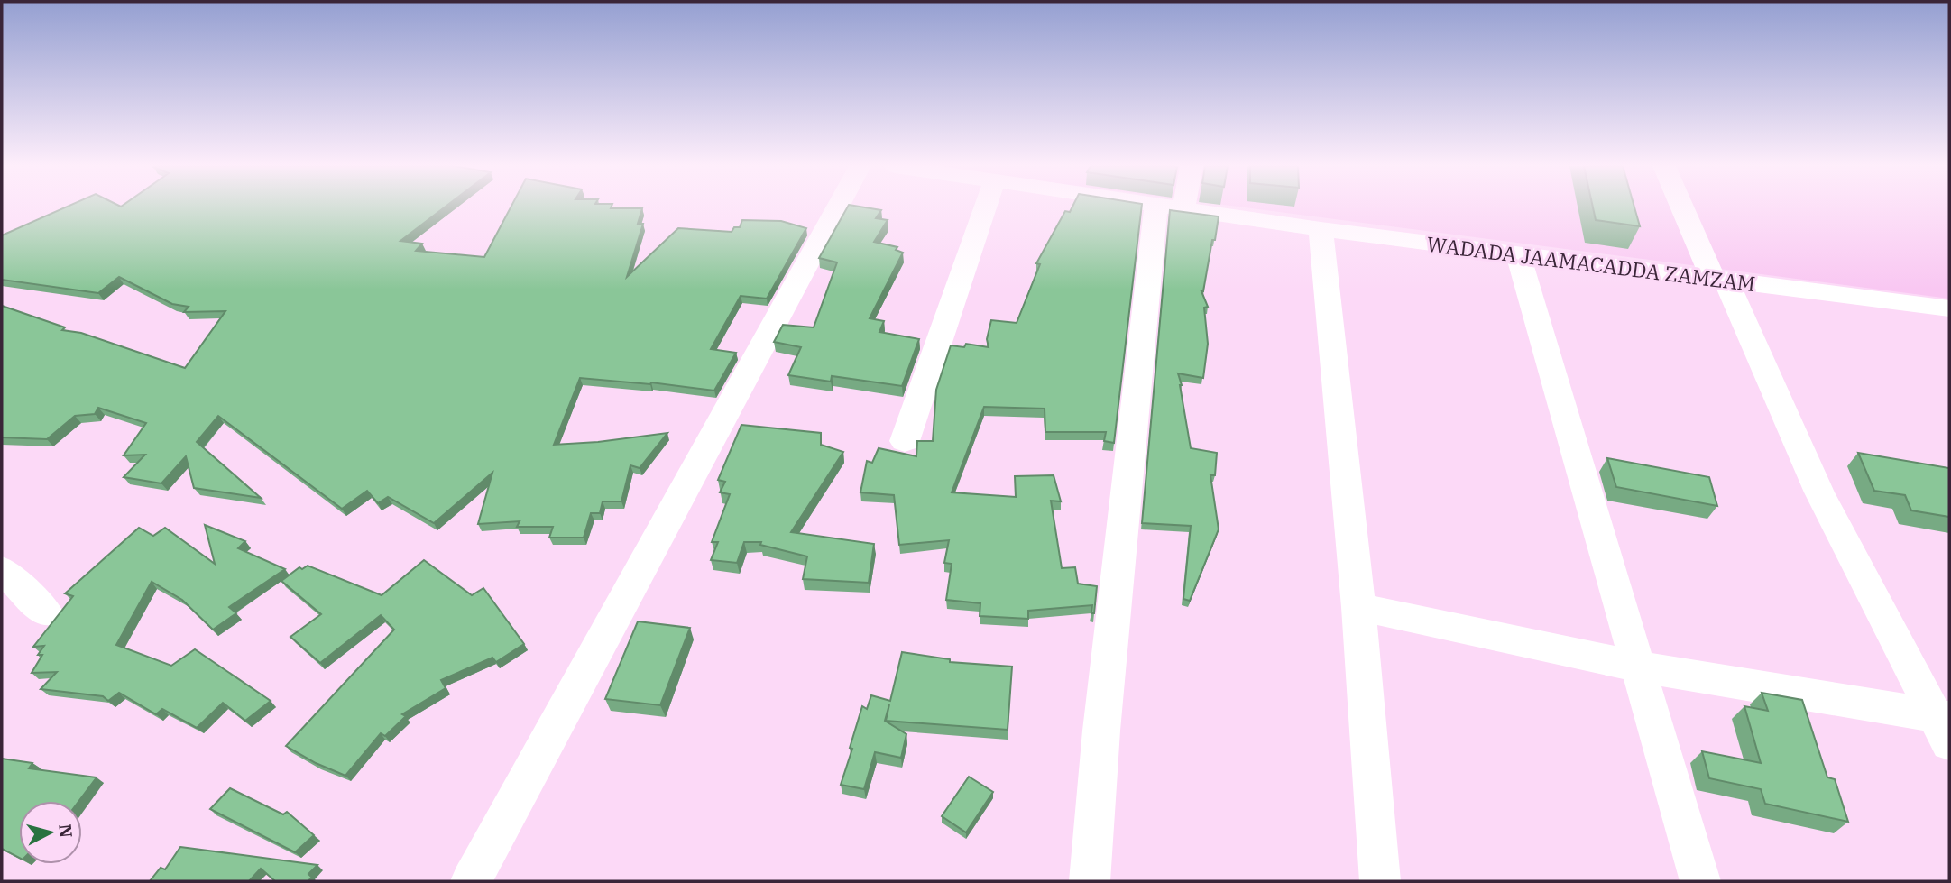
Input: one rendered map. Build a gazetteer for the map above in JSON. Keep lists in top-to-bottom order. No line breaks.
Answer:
{"streets":{"street":["WADADA JAAMACADDA ZAMZAM"]},"north":"right"}
